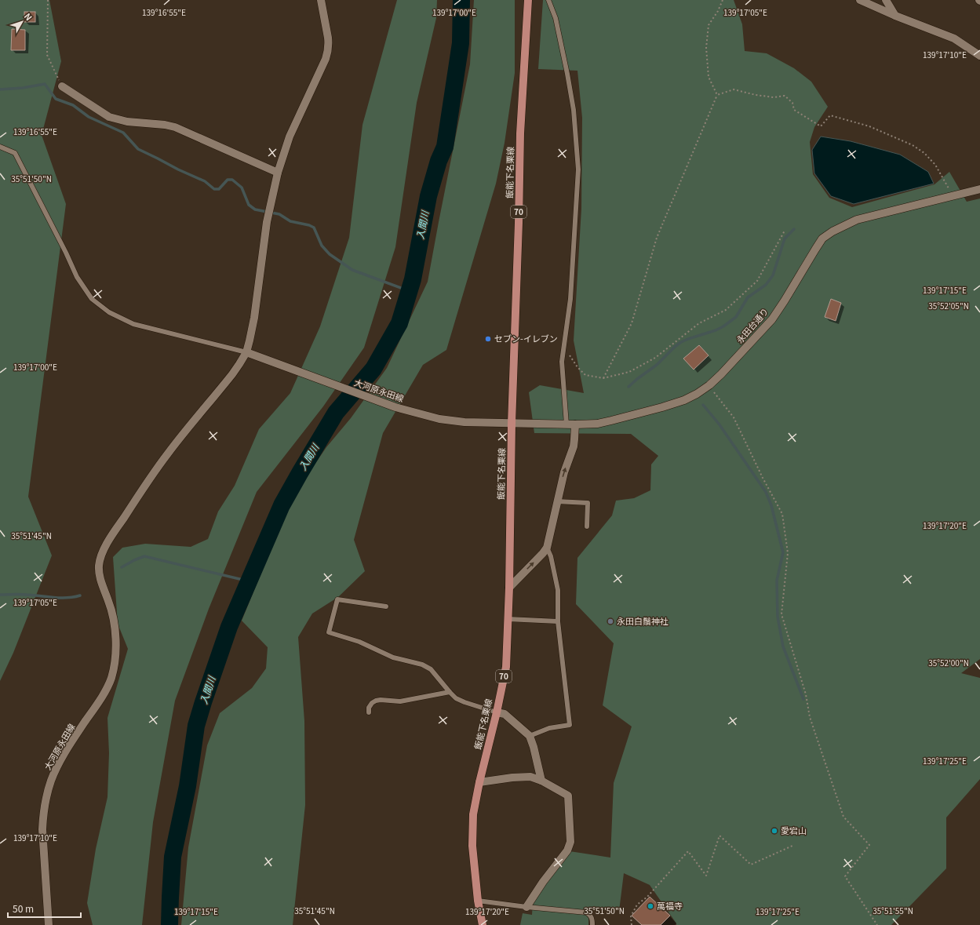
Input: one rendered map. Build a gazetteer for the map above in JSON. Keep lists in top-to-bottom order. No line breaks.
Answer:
{"streets":{"main road":["飯能下名栗線","70"],"street":["永田台通り","大河原永田線"]},"crossings":[["飯能下名栗線","永田台通り"],["飯能下名栗線","大河原永田線"],["永田台通り","大河原永田線"]],"water":["入間川"],"places":["セブン-イレブン","永田白鬚神社","愛宕山","萬福寺"],"scale_bar":"50 m","north":"top right","coordinates":["139°17'05\"E","139°16'55\"E","139°17'00\"E","139°17'10\"E","35°51'50\"N","139°17'15\"E","35°52'05\"N","139°17'20\"E","35°51'45\"N","35°52'00\"N","139°17'25\"E","35°51'55\"N"]}
